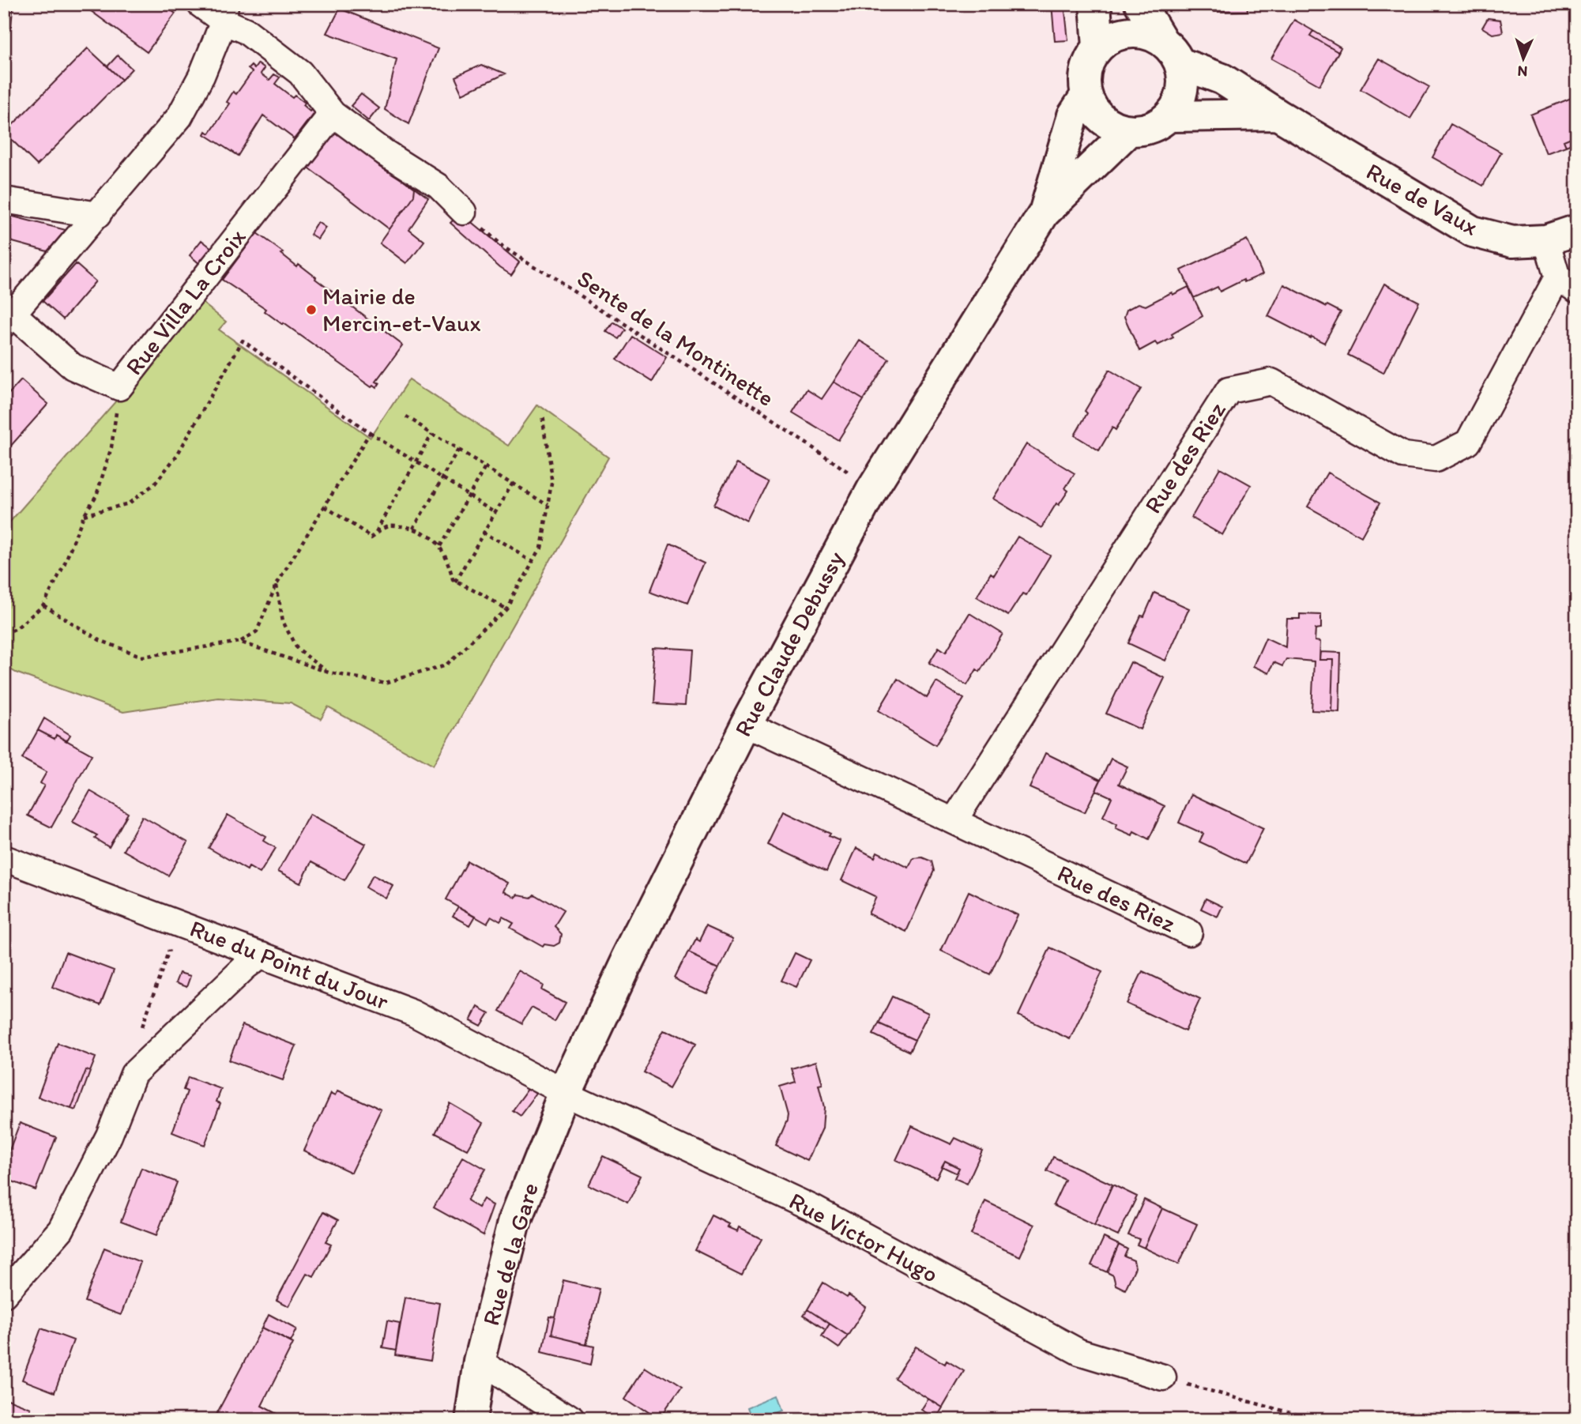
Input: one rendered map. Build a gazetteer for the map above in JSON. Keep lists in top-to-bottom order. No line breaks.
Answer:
{"streets":{"street":["Rue de Vaux","Rue Villa La Croix","Rue des Riez","Rue Claude Debussy","Rue du Point du Jour","Rue Victor Hugo","Rue de la Gare"],"path":["Sente de la Montinette"]},"crossings":[["Sente de la Montinette","Rue Claude Debussy"],["Rue des Riez","Rue Claude Debussy"],["Rue Claude Debussy","Rue du Point du Jour"],["Rue Claude Debussy","Rue Victor Hugo"],["Rue Claude Debussy","Rue de la Gare"],["Rue du Point du Jour","Rue Victor Hugo"],["Rue du Point du Jour","Rue de la Gare"],["Rue Victor Hugo","Rue de la Gare"]],"places":["Mairie de Mercin-et-Vaux"],"north":"bottom"}
